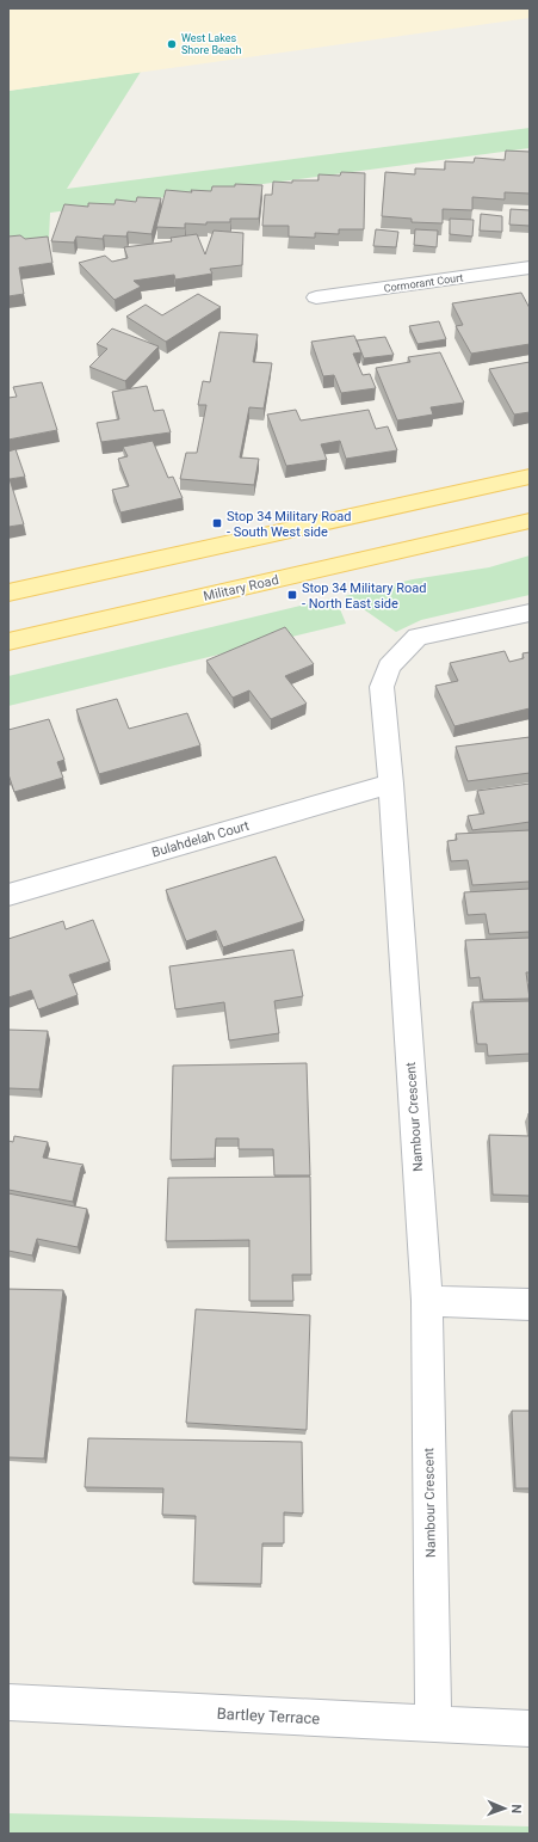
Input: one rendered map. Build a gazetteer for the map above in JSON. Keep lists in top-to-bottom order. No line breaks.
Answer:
{"streets":{"main road":["Military Road"],"street":["Cormorant Court","Bulahdelah Court","Nambour Crescent","Bartley Terrace"]},"crossings":[["Bulahdelah Court","Nambour Crescent"],["Nambour Crescent","Bartley Terrace"]],"places":{"other":["West Lakes Shore Beach"],"transit":["Stop 34 Military Road - South West side","Stop 34 Military Road - North East side"]},"north":"right"}
